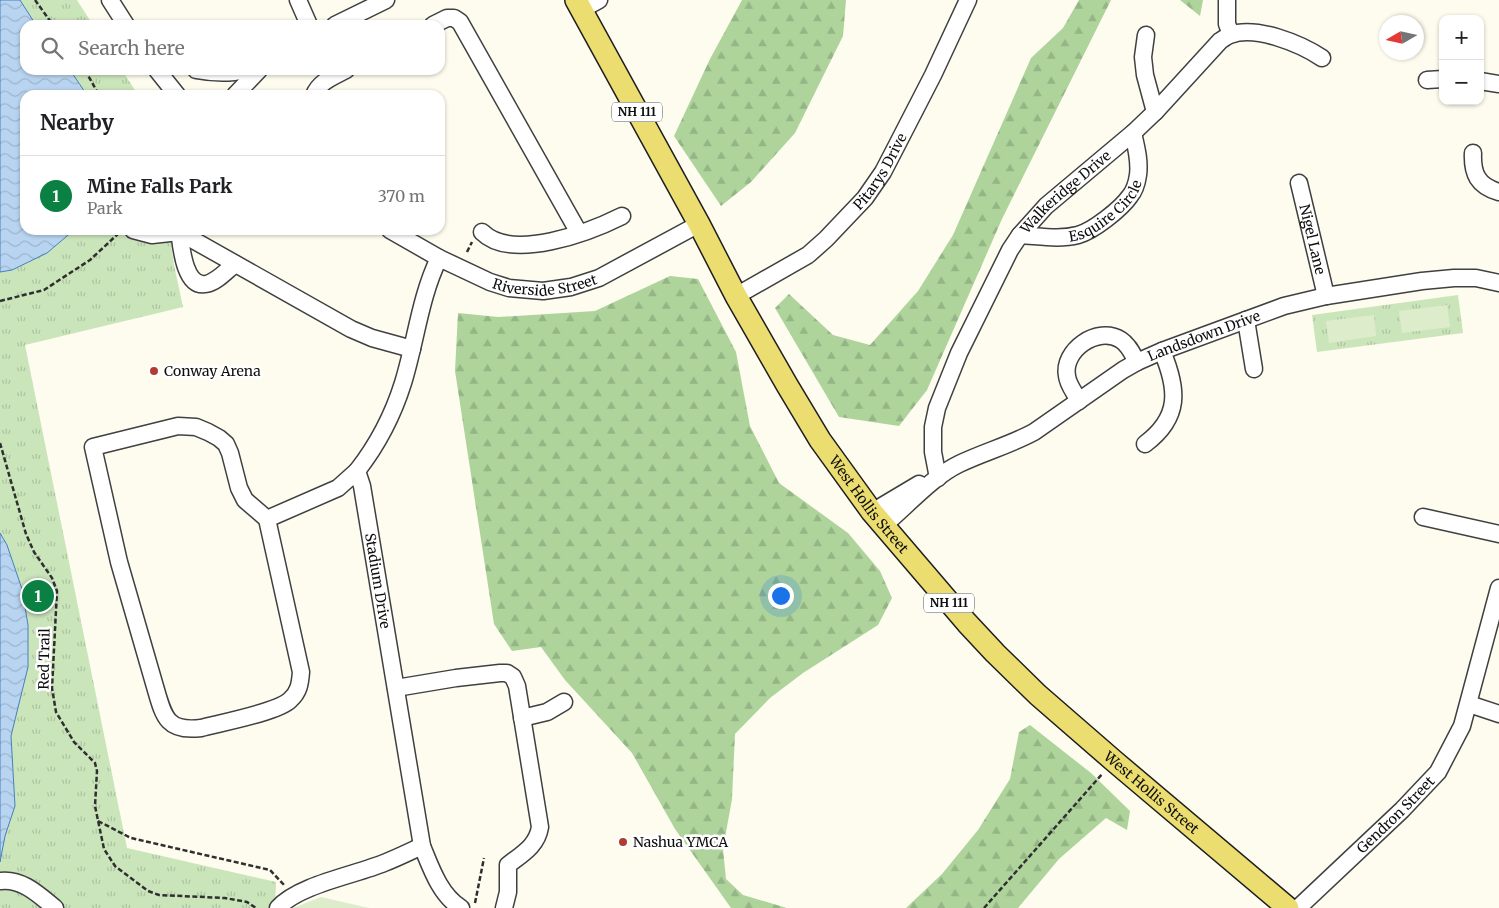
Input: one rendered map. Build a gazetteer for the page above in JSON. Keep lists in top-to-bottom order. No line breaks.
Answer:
{"streets":{"main road":["NH 111","West Hollis Street"],"street":["Pitarys Drive","Walkeridge Drive","Esquire Circle","Nigel Lane","Riverside Street","Landsdown Drive","Stadium Drive","Gendron Street"],"path":["Red Trail"]},"crossings":[["Pitarys Drive","West Hollis Street"],["Walkeridge Drive","Esquire Circle"],["Walkeridge Drive","Landsdown Drive"],["Nigel Lane","Landsdown Drive"],["Riverside Street","West Hollis Street"],["Landsdown Drive","West Hollis Street"]],"places":["Conway Arena","Nashua YMCA"],"north":"left","page":{"map_buttons":["+","−"],"search":"Search here","heading":"Nearby","list":[{"mark":"1","name":"Mine Falls Park","note":"Park","value":"370 m"}],"pins":"1"}}
